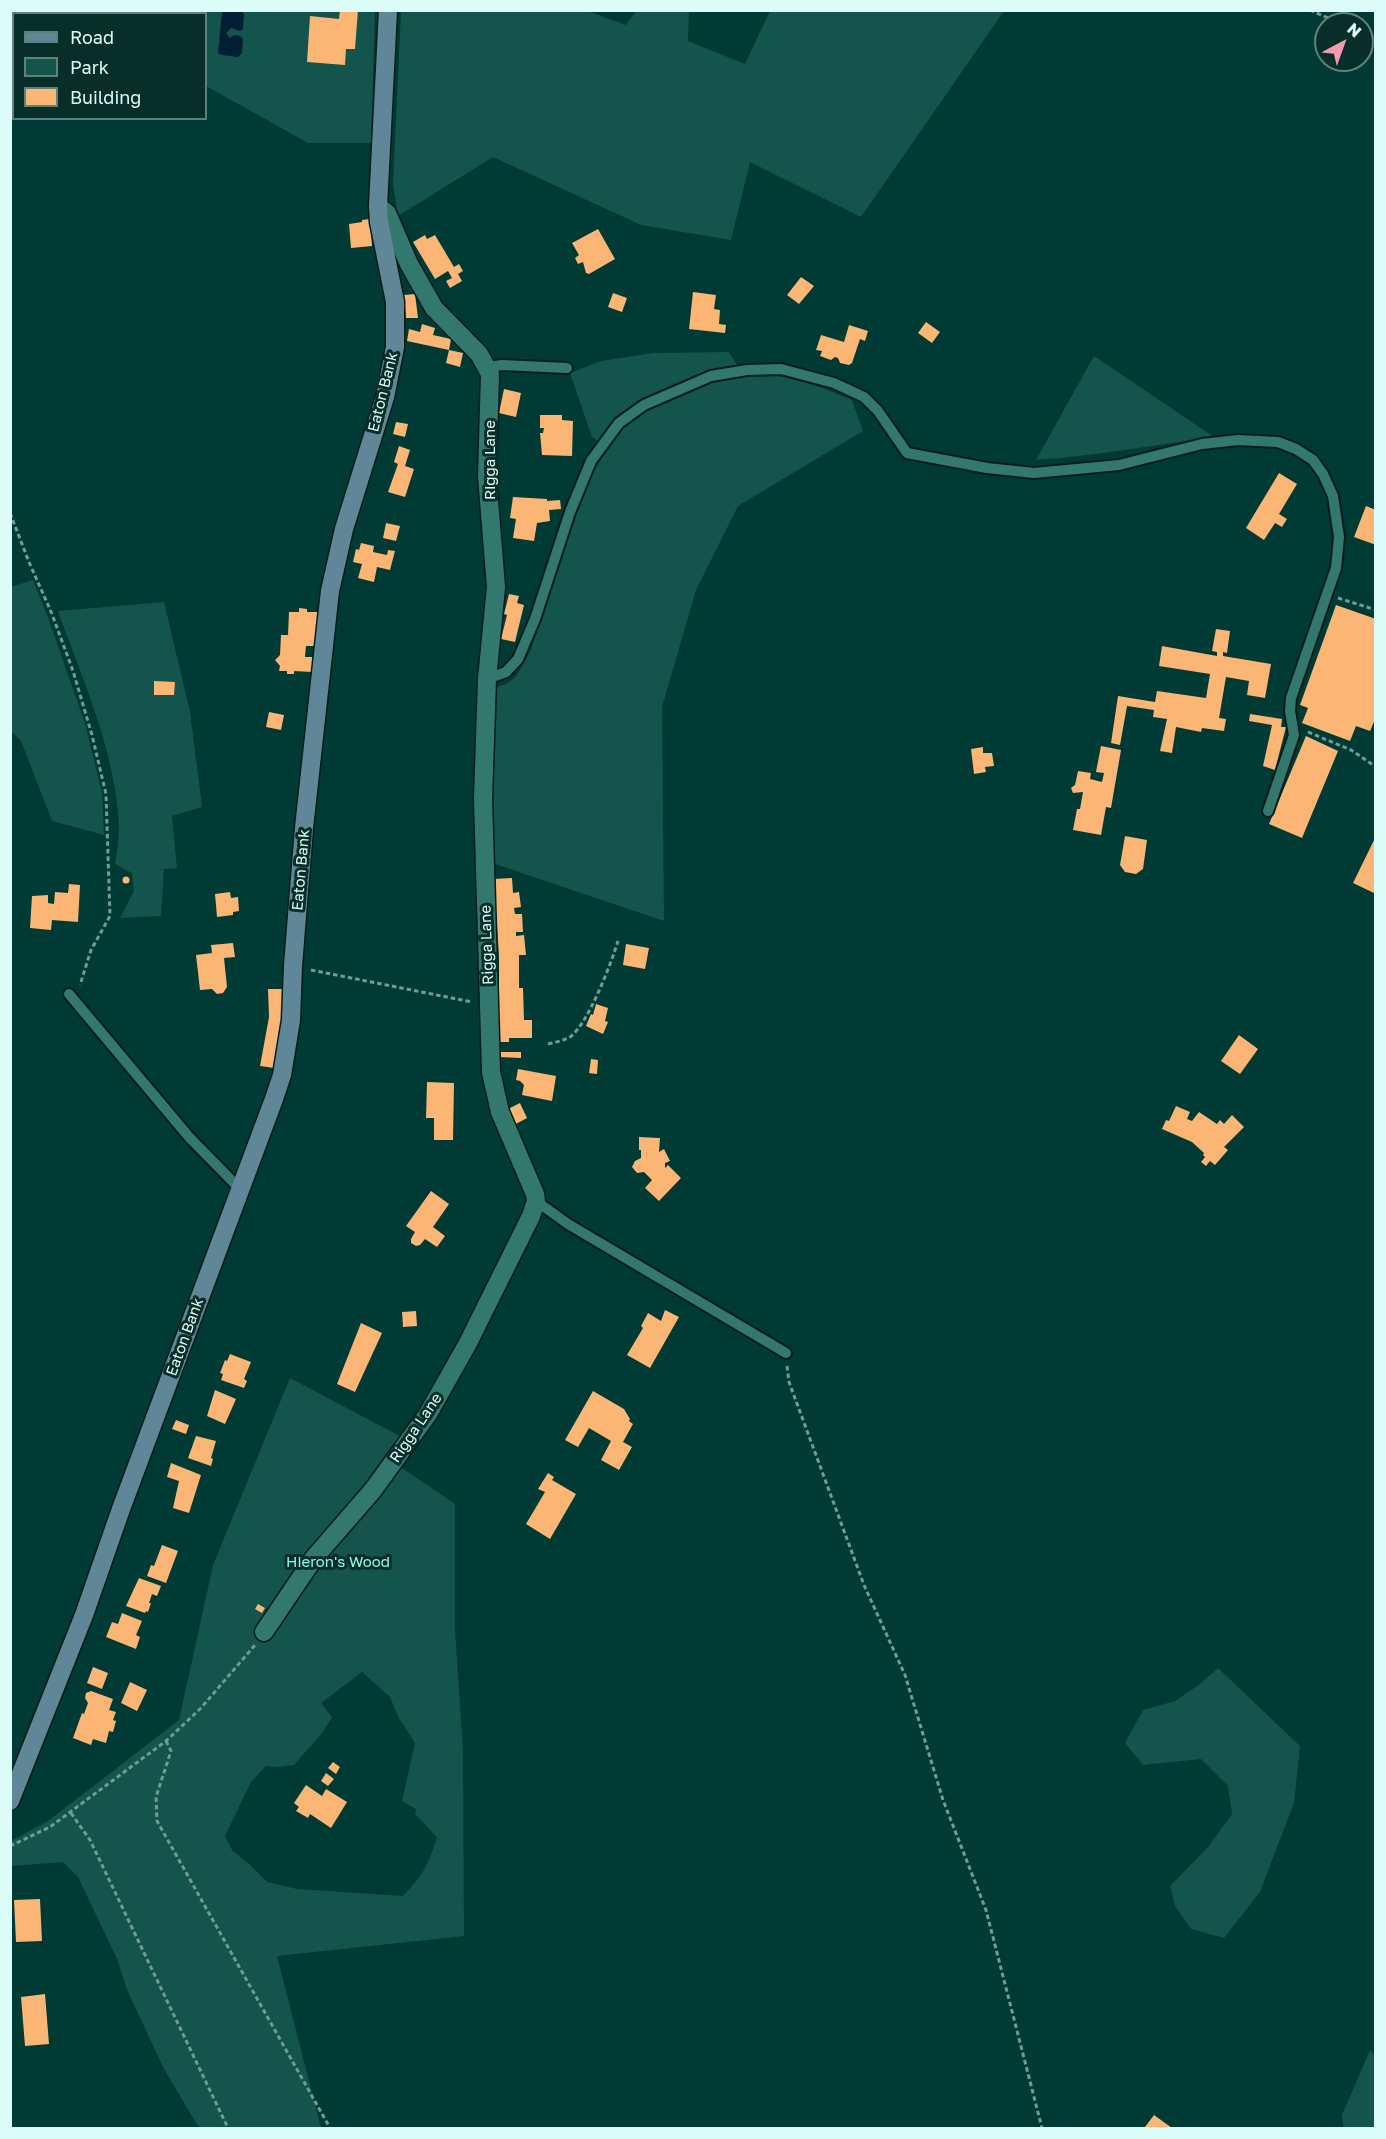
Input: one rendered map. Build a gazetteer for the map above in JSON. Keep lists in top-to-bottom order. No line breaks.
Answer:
{"streets":{"street":["Eaton Bank","Rigga Lane"]},"parks":["Hieron's Wood"],"legend":["Road","Park","Building"],"north":"top right"}
